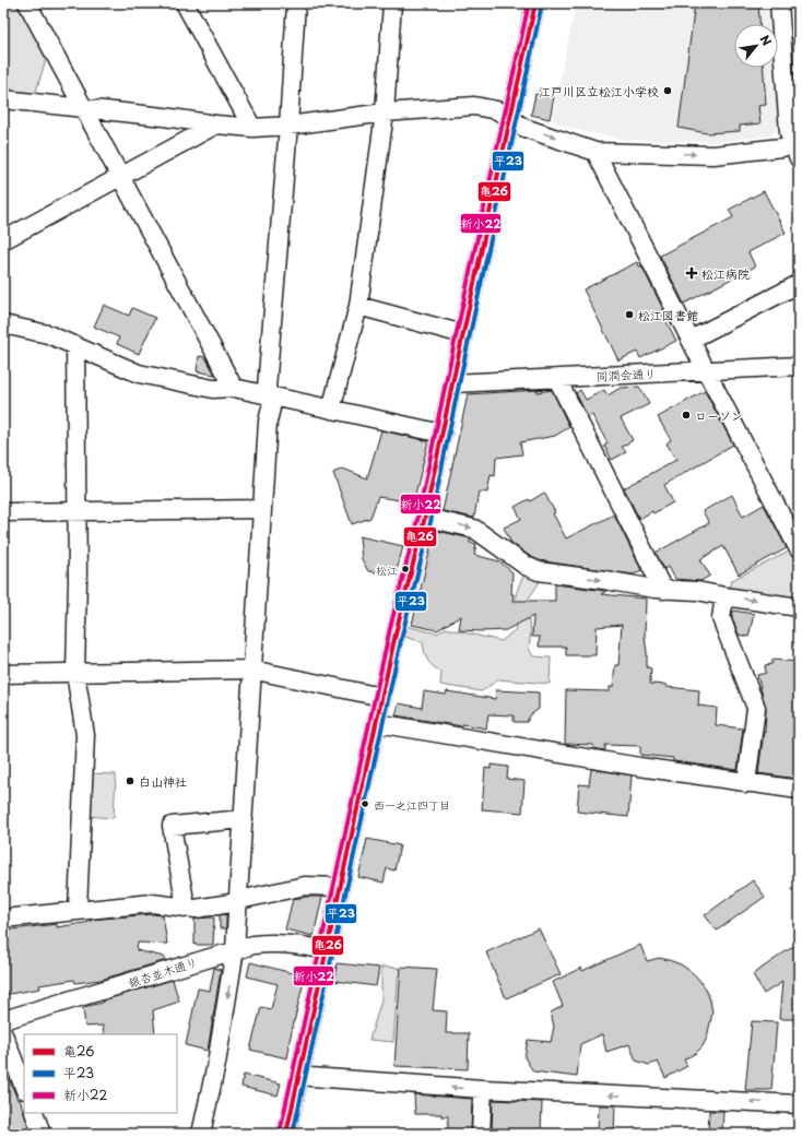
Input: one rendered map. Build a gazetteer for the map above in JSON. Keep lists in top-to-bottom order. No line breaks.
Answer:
{"streets":{"street":["同潤会通り","銀杏並木通り"]},"places":{"other":["江戸川区立松江小学校","松江図書館","ローソン","松江","白山神社","西一之江四丁目"],"health":["松江病院"]},"lines":["transit line 亀26","transit line 新小22","transit line 平23"],"legend":["亀26","平23","新小22"],"north":"top right"}
